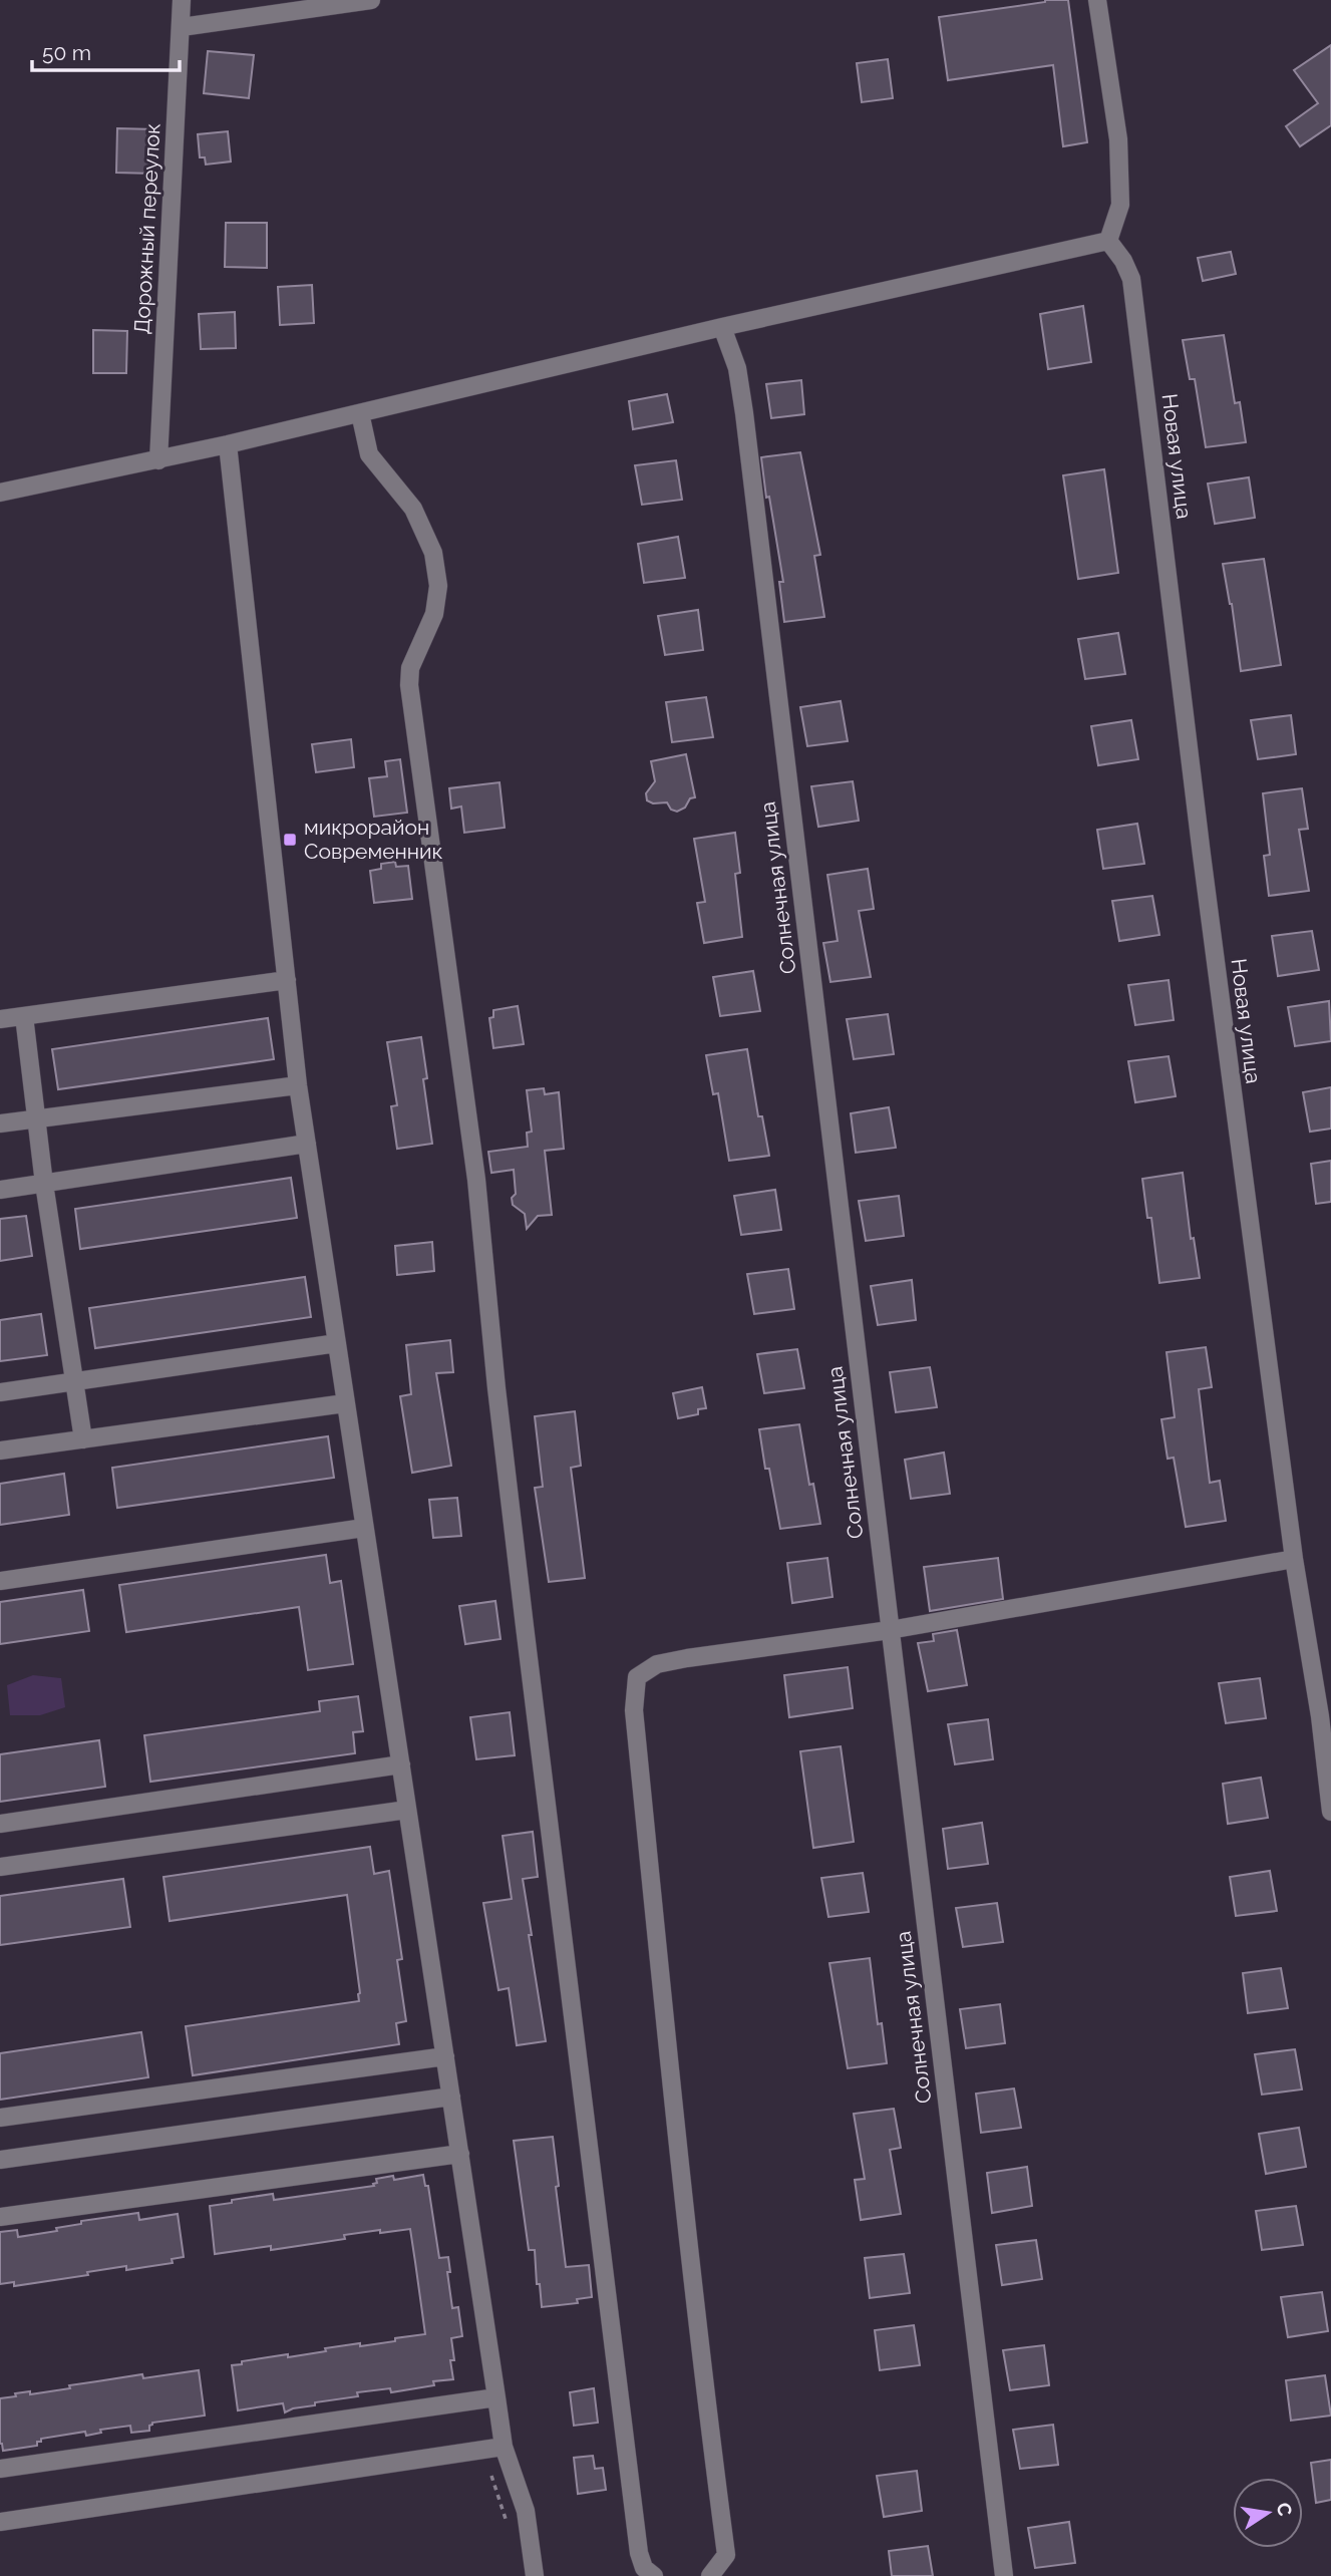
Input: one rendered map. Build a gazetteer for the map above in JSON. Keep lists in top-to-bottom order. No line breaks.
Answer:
{"streets":{"street":["Дорожный переулок","Новая улица","Солнечная улица"]},"places":{"transit":["микрорайон Современник"]},"scale_bar":"50 m","north":"right"}
